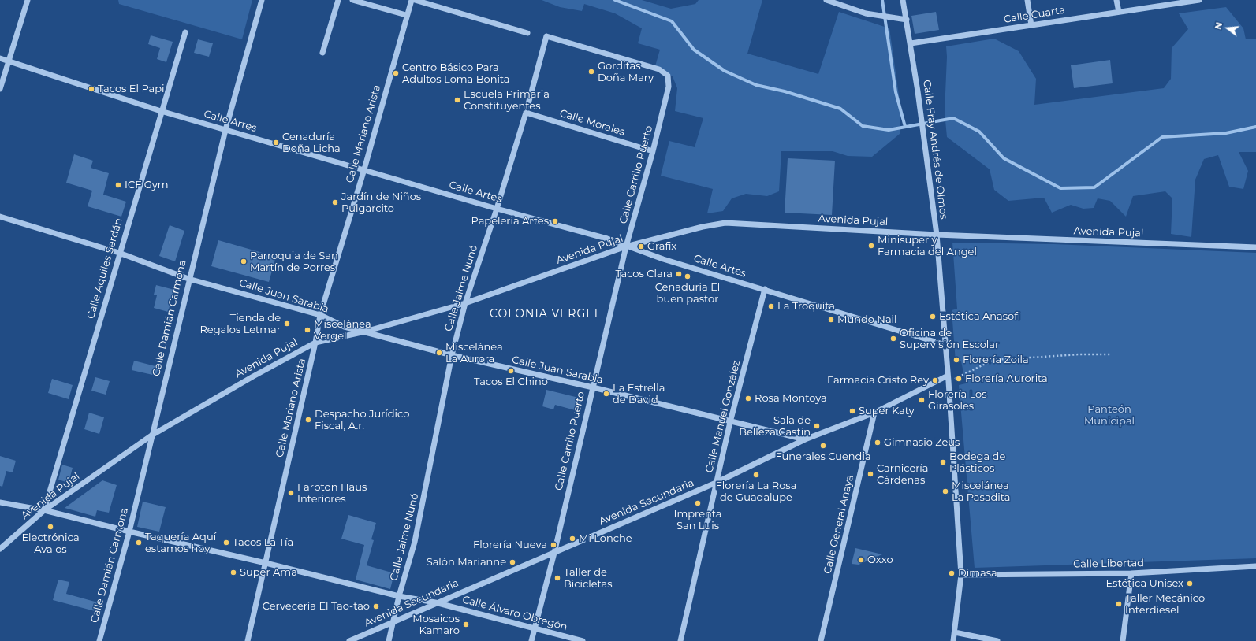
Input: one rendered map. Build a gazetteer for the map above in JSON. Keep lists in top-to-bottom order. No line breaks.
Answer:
{"streets":{"street":["Calle Cuarta","Calle Artes","Calle Morales","Calle Mariano Arista","Calle Fray Andrés de Olmos","Calle Carrillo Puerto","Avenida Pujal","Calle Aquiles Serdán","Calle Jaime Nunó","Calle Juan Sarabia","Calle Damián Carmona","Calle Manuel González","Avenida Secundaria","Calle General Anaya","Calle Libertad","Calle Álvaro Obregón"]},"crossings":[["Calle Cuarta","Calle Fray Andrés de Olmos"],["Calle Artes","Calle Mariano Arista"],["Calle Artes","Calle Fray Andrés de Olmos"],["Calle Artes","Calle Carrillo Puerto"],["Calle Artes","Avenida Pujal"],["Calle Artes","Calle Aquiles Serdán"],["Calle Artes","Calle Jaime Nunó"],["Calle Artes","Calle Damián Carmona"],["Calle Artes","Calle Manuel González"],["Calle Morales","Calle Carrillo Puerto"],["Calle Morales","Calle Jaime Nunó"],["Calle Mariano Arista","Avenida Pujal"],["Calle Mariano Arista","Calle Juan Sarabia"],["Calle Mariano Arista","Calle Álvaro Obregón"],["Calle Fray Andrés de Olmos","Avenida Pujal"],["Calle Fray Andrés de Olmos","Avenida Secundaria"],["Calle Fray Andrés de Olmos","Calle Libertad"],["Calle Carrillo Puerto","Avenida Pujal"],["Calle Carrillo Puerto","Calle Jaime Nunó"],["Calle Carrillo Puerto","Calle Juan Sarabia"],["Calle Carrillo Puerto","Avenida Secundaria"],["Calle Carrillo Puerto","Calle Álvaro Obregón"],["Avenida Pujal","Calle Aquiles Serdán"],["Avenida Pujal","Calle Jaime Nunó"],["Avenida Pujal","Calle Juan Sarabia"],["Avenida Pujal","Calle Damián Carmona"],["Avenida Pujal","Calle Álvaro Obregón"],["Calle Aquiles Serdán","Calle Juan Sarabia"],["Calle Aquiles Serdán","Calle Álvaro Obregón"],["Calle Jaime Nunó","Calle Juan Sarabia"],["Calle Jaime Nunó","Avenida Secundaria"],["Calle Jaime Nunó","Calle Álvaro Obregón"],["Calle Juan Sarabia","Calle Damián Carmona"],["Calle Juan Sarabia","Calle Manuel González"],["Calle Juan Sarabia","Avenida Secundaria"],["Calle Damián Carmona","Calle Álvaro Obregón"],["Calle Manuel González","Avenida Secundaria"],["Avenida Secundaria","Calle General Anaya"],["Avenida Secundaria","Calle Álvaro Obregón"]],"districts":["COLONIA VERGEL"],"parks":["Panteón Municipal"],"places":["Gorditas Doña Mary","Centro Básico Para Adultos Loma Bonita","Tacos El Papi","Escuela Primaria Constituyentes","Cenaduría Doña Licha","ICF Gym","Jardín de Niños Pulgarcito","Papelería Artes","Minisuper y Farmacia del Angel","Grafix","Parroquia de San Martín de Porres","Tacos Clara","Cenaduría El buen pastor","La Troquita","Estética Anasofi","Mundo Nail","Tienda de Regalos Letmar","Miscelánea Vergel","Oficina de Supervisión Escolar","Miscelánea La Aurora","Florería Zoila","Tacos El Chino","Florería Aurorita","Farmacia Cristo Rey","La Estrella de David","Rosa Montoya","Florería Los Girasoles","Super Katy","Despacho Jurídico Fiscal, A.r.","Sala de Belleza Castin","Gimnasio Zeus","Funerales Cuendia","Bodega de Plásticos","Carnicería Cárdenas","Florería La Rosa de Guadalupe","Miscelánea La Pasadita","Farbton Haus Interiores","Imprenta San Luis","Electrónica Avalos","Mi Lonche","Taquería Aquí estamos hoy","Tacos La Tía","Florería Nueva","Oxxo","Salón Marianne","Super Ama","Dimasa","Taller de Bicicletas","Estética Unisex","Taller Mecánico Interdiesel","Cervecería El Tao-tao","Mosaicos Kamaro"],"north":"left"}
